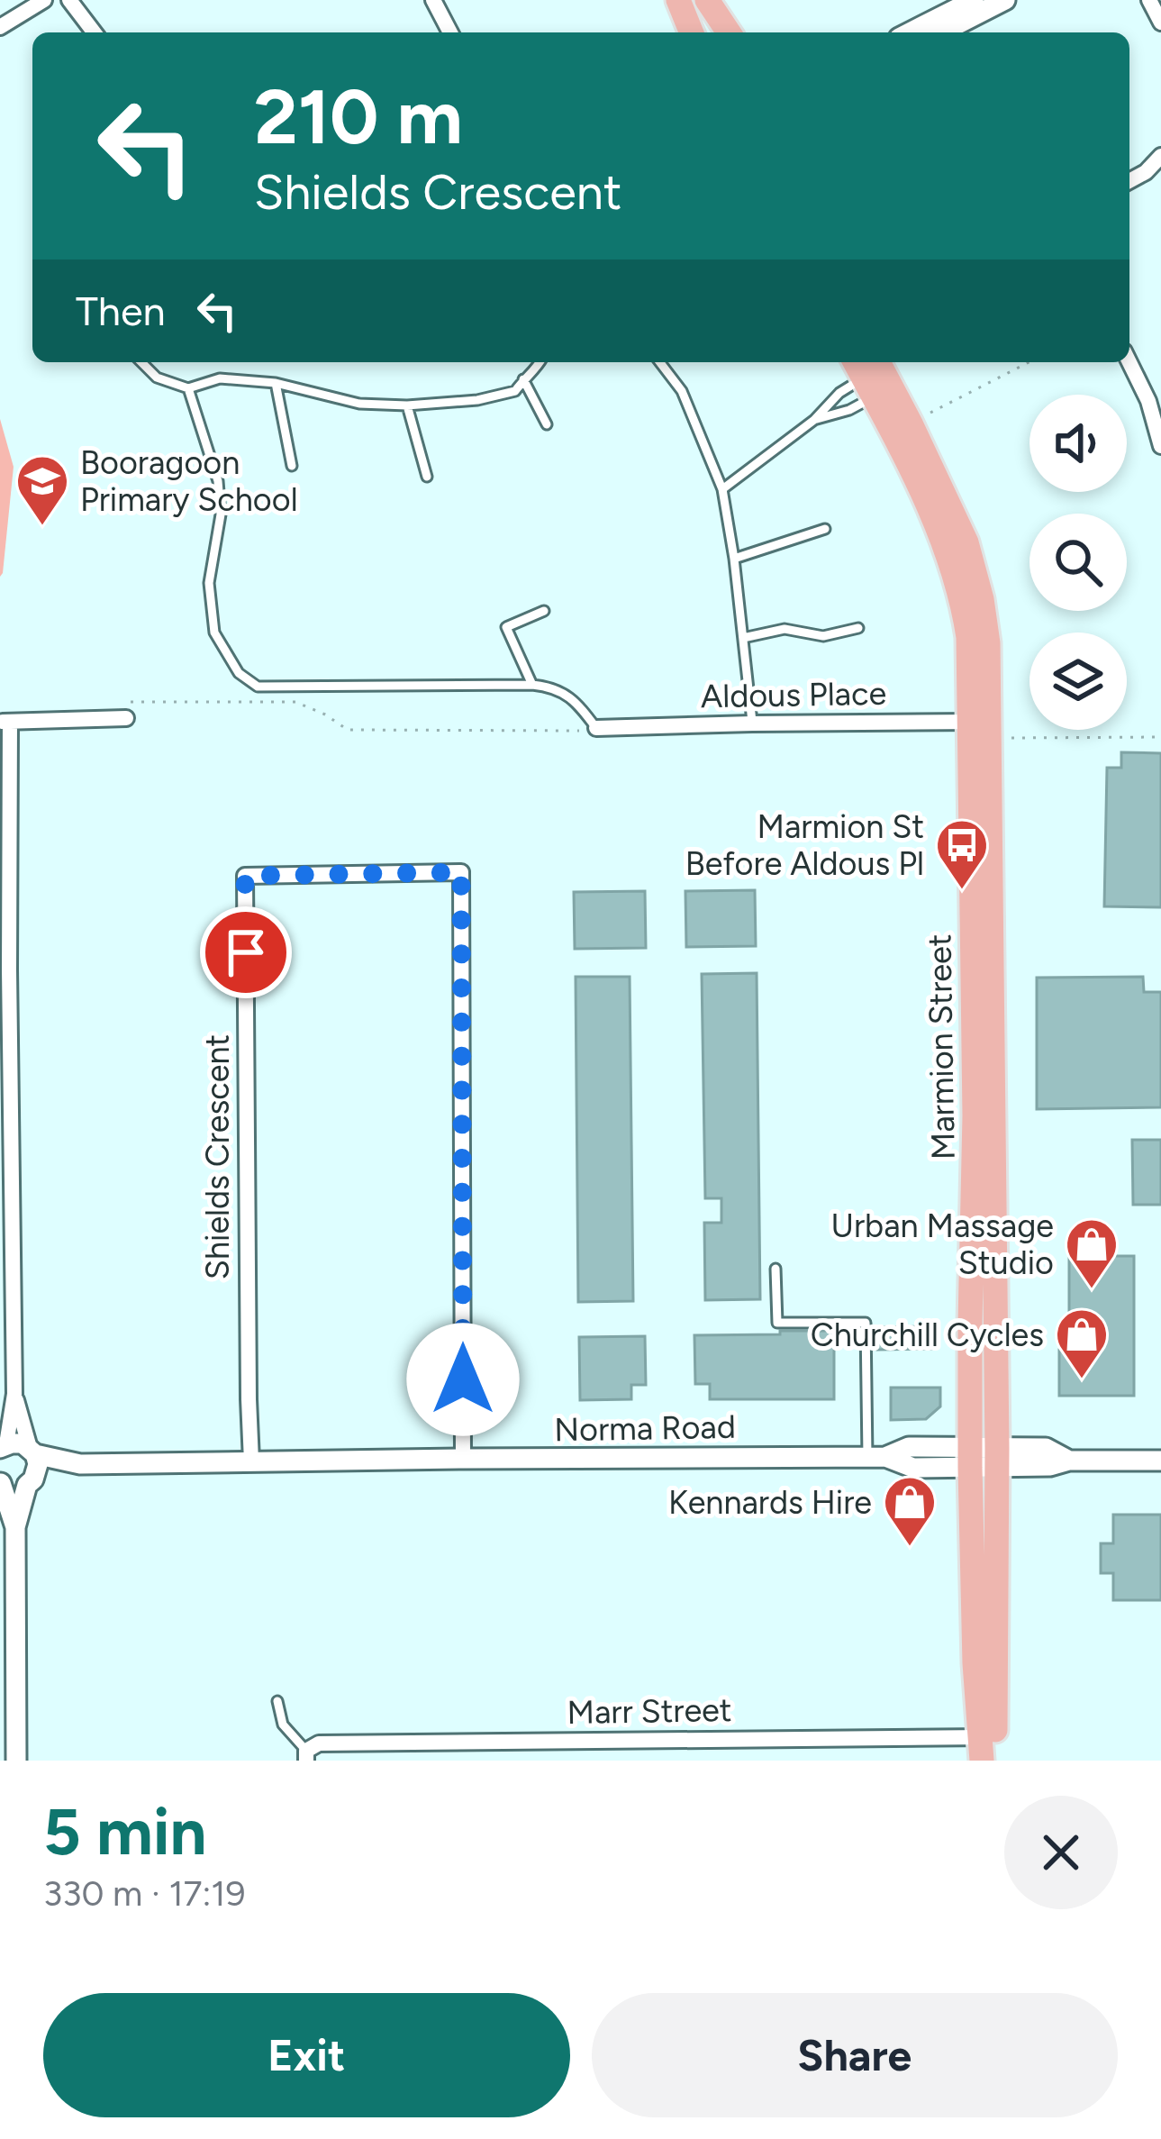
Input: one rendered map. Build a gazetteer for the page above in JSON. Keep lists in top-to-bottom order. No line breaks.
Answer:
{"streets":{"main road":["Marmion Street"],"street":["Aldous Place","Shields Crescent","Norma Road","Marr Street"]},"crossings":[["Aldous Place","Marmion Street"],["Marmion Street","Norma Road"],["Marmion Street","Marr Street"],["Shields Crescent","Norma Road"]],"places":{"school or university":["Booragoon Primary School"],"bus stop":["Marmion St Before Aldous Pl"],"shop":["Urban Massage Studio","Churchill Cycles","Kennards Hire"]},"page":{"turn":["210 m","Shields Crescent"],"then":"Then","heading":["5 min","330 m · 17:19"],"buttons":["Exit","Share"]}}
